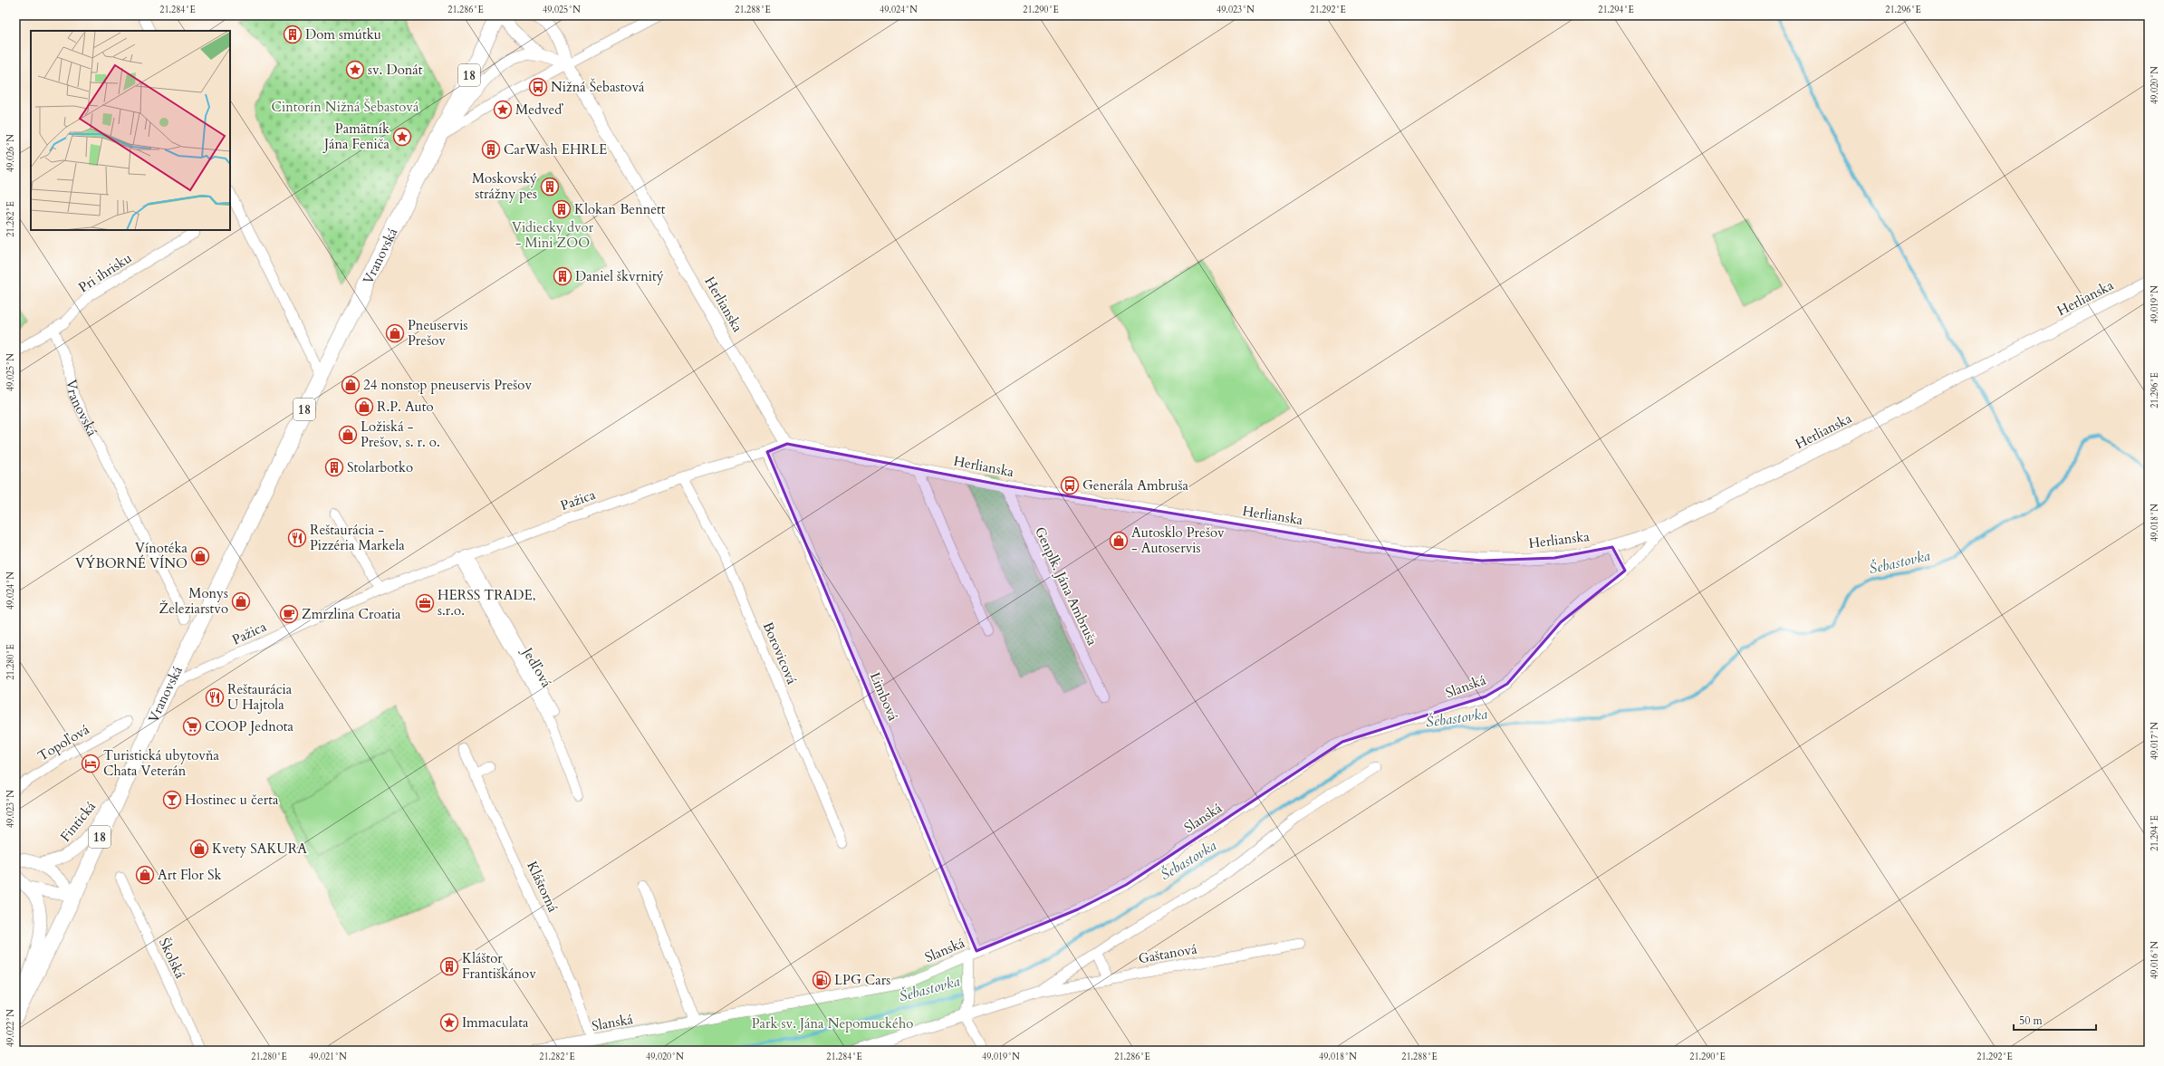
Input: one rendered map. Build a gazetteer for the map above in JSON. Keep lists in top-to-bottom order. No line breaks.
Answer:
{"streets":{"main road":["18","Vranovská"],"street":["Pri ihrisku","Herlianska","Pažica","Genplk. Jána Ambruša","Borovicová","Jedľová","Slanská","Limbová","Topoľová","Fintická","Kláštorná","Gaštanová","Školská"]},"crossings":[["Vranovská","Pri ihrisku"],["Vranovská","Pažica"],["Vranovská","Fintická"],["Herlianska","Pažica"],["Herlianska","Genplk. Jána Ambruša"],["Herlianska","Slanská"],["Pažica","Borovicová"],["Pažica","Jedľová"],["Pažica","Limbová"],["Slanská","Limbová"],["Slanská","Kláštorná"]],"water":["Šebastovka"],"parks":["Cintorín Nižná Šebastová","Vidiecky dvor - Mini ZOO","Park sv. Jána Nepomuckého"],"places":{"building":["Dom smútku","CarWash EHRLE","Moskovský strážny pes","Klokan Bennett","Daniel škvrnitý","Stolarbotko","Kláštor Františkánov"],"place":["sv. Donát","Medveď","Pamätník Jána Feniča","Immaculata"],"bus stop":["Nižná Šebastová","Generála Ambruša"],"shop":["Pneuservis Prešov","24 nonstop pneuservis Prešov","R.P. Auto","Ložiská - Prešov, s. r. o.","Autosklo Prešov - Autoservis","Vínotéka VÝBORNÉ VÍNO","Monys Železiarstvo","Kvety SAKURA","Art Flor Sk"],"restaurant":["Reštaurácia - Pizzéria Markela","Reštaurácia U Hajtola"],"office":["HERSS TRADE, s.r.o."],"cafe":["Zmrzlina Croatia"],"supermarket":["COOP Jednota"],"hotel":["Turistická ubytovňa Chata Veterán"],"bar":["Hostinec u čerta"],"fuel station":["LPG Cars"]},"scale_bar":"50 m","coordinates":["21.284°E","21.286°E","49.025°N","21.288°E","49.024°N","21.290°E","49.023°N","21.292°E","21.294°E","21.296°E","49.020°N","49.026°N","21.282°E","49.019°N","49.018°N","21.280°E","49.017°N","49.016°N","49.022°N","49.021°N"]}
